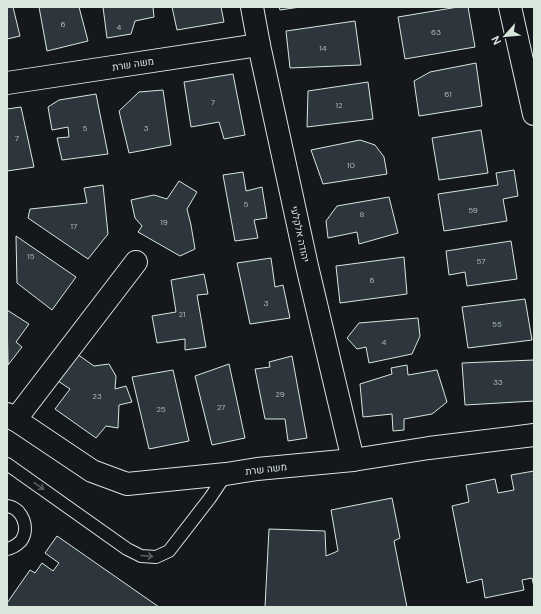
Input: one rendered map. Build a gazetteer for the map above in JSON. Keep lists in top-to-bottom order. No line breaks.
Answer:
{"streets":{"street":["משה שרת","יהודה אלקלעי"]},"crossings":[["משה שרת","יהודה אלקלעי"]],"house_numbers":["6","4","63","14","61","7","12","5","3","7","10","5","59","8","19","17","15","57","6","3","21","55","4","33","29","23","27","25"],"north":"bottom left"}
